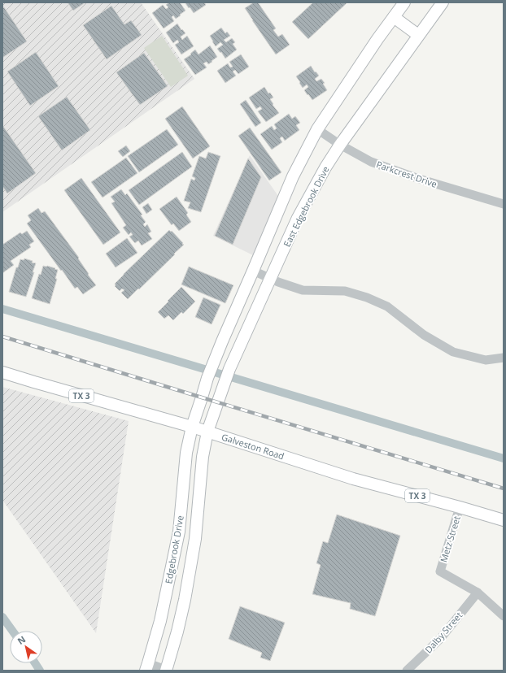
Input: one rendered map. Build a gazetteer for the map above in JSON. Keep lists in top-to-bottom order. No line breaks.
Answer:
{"streets":{"main road":["East Edgebrook Drive","TX 3","Galveston Road","Edgebrook Drive"],"street":["Parkcrest Drive","Metz Street","Dalby Street"]},"crossings":[["Parkcrest Drive","East Edgebrook Drive"],["East Edgebrook Drive","Galveston Road"],["East Edgebrook Drive","Edgebrook Drive"],["Galveston Road","Metz Street"],["Galveston Road","Edgebrook Drive"],["Metz Street","Dalby Street"]],"north":"top left"}
